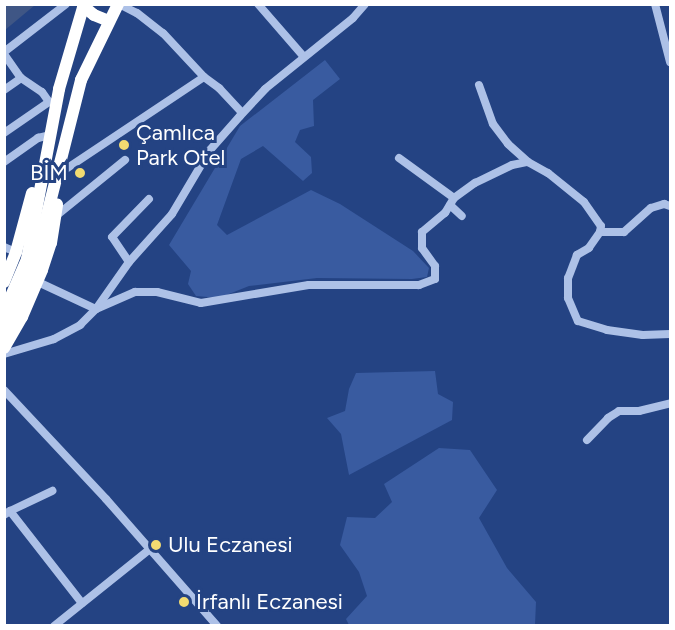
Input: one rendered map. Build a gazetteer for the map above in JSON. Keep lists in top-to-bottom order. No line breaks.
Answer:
{"places":["Çamlıca Park Otel","BİM","Ulu Eczanesi","İrfanlı Eczanesi"]}
